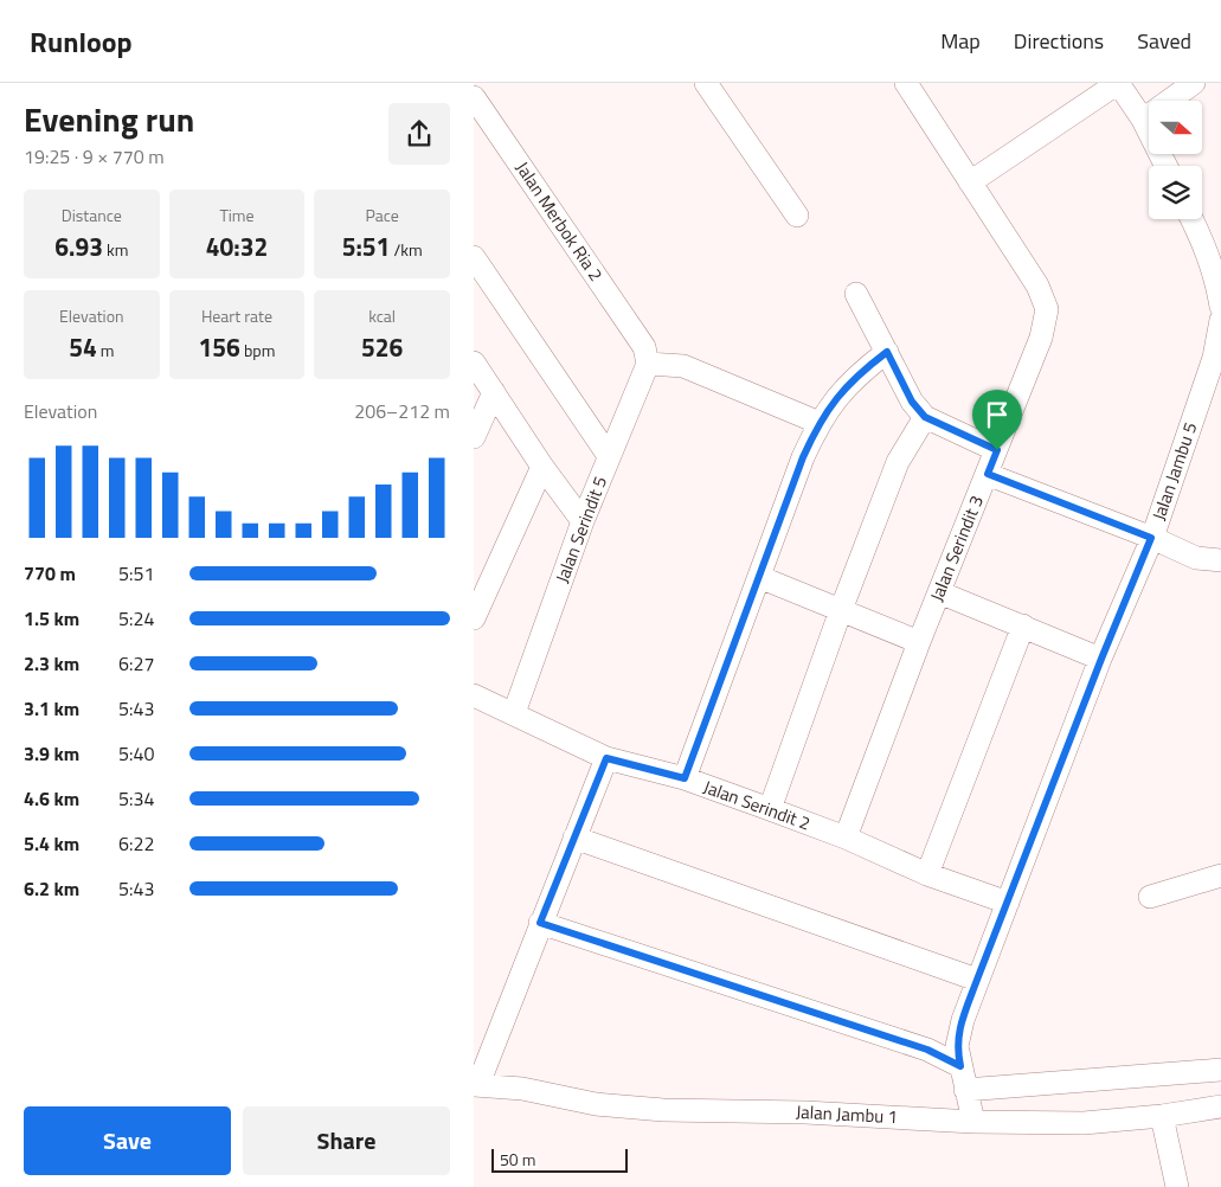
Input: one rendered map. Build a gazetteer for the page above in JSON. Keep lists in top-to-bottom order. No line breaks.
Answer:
{"streets":{"street":["Jalan Merbok Ria 2","Jalan Jambu 5","Jalan Serindit 5","Jalan Serindit 3","Jalan Serindit 2","Jalan Jambu 1"]},"crossings":[["Jalan Merbok Ria 2","Jalan Serindit 5"],["Jalan Jambu 5","Jalan Serindit 2"],["Jalan Jambu 5","Jalan Jambu 1"],["Jalan Serindit 5","Jalan Serindit 2"],["Jalan Serindit 3","Jalan Serindit 2"]],"scale_bar":"50 m","north":"right","page":{"header":"Runloop","nav":["Map","Directions","Saved"],"heading":["Evening run","19:25 · 9 × 770 m"],"stats":[["Distance","6.93 km"],["Time","40:32"],["Pace","5:51 /km"],["Elevation","54 m"],["Heart rate","156 bpm"],["kcal","526"]],"chart":["Elevation","206–212 m"],"list":[{"name":"770 m","note":"5:51"},{"name":"1.5 km","note":"5:24"},{"name":"2.3 km","note":"6:27"},{"name":"3.1 km","note":"5:43"},{"name":"3.9 km","note":"5:40"},{"name":"4.6 km","note":"5:34"},{"name":"5.4 km","note":"6:22"},{"name":"6.2 km","note":"5:43"}],"buttons":["Save","Share"],"scale":"50 m"}}
